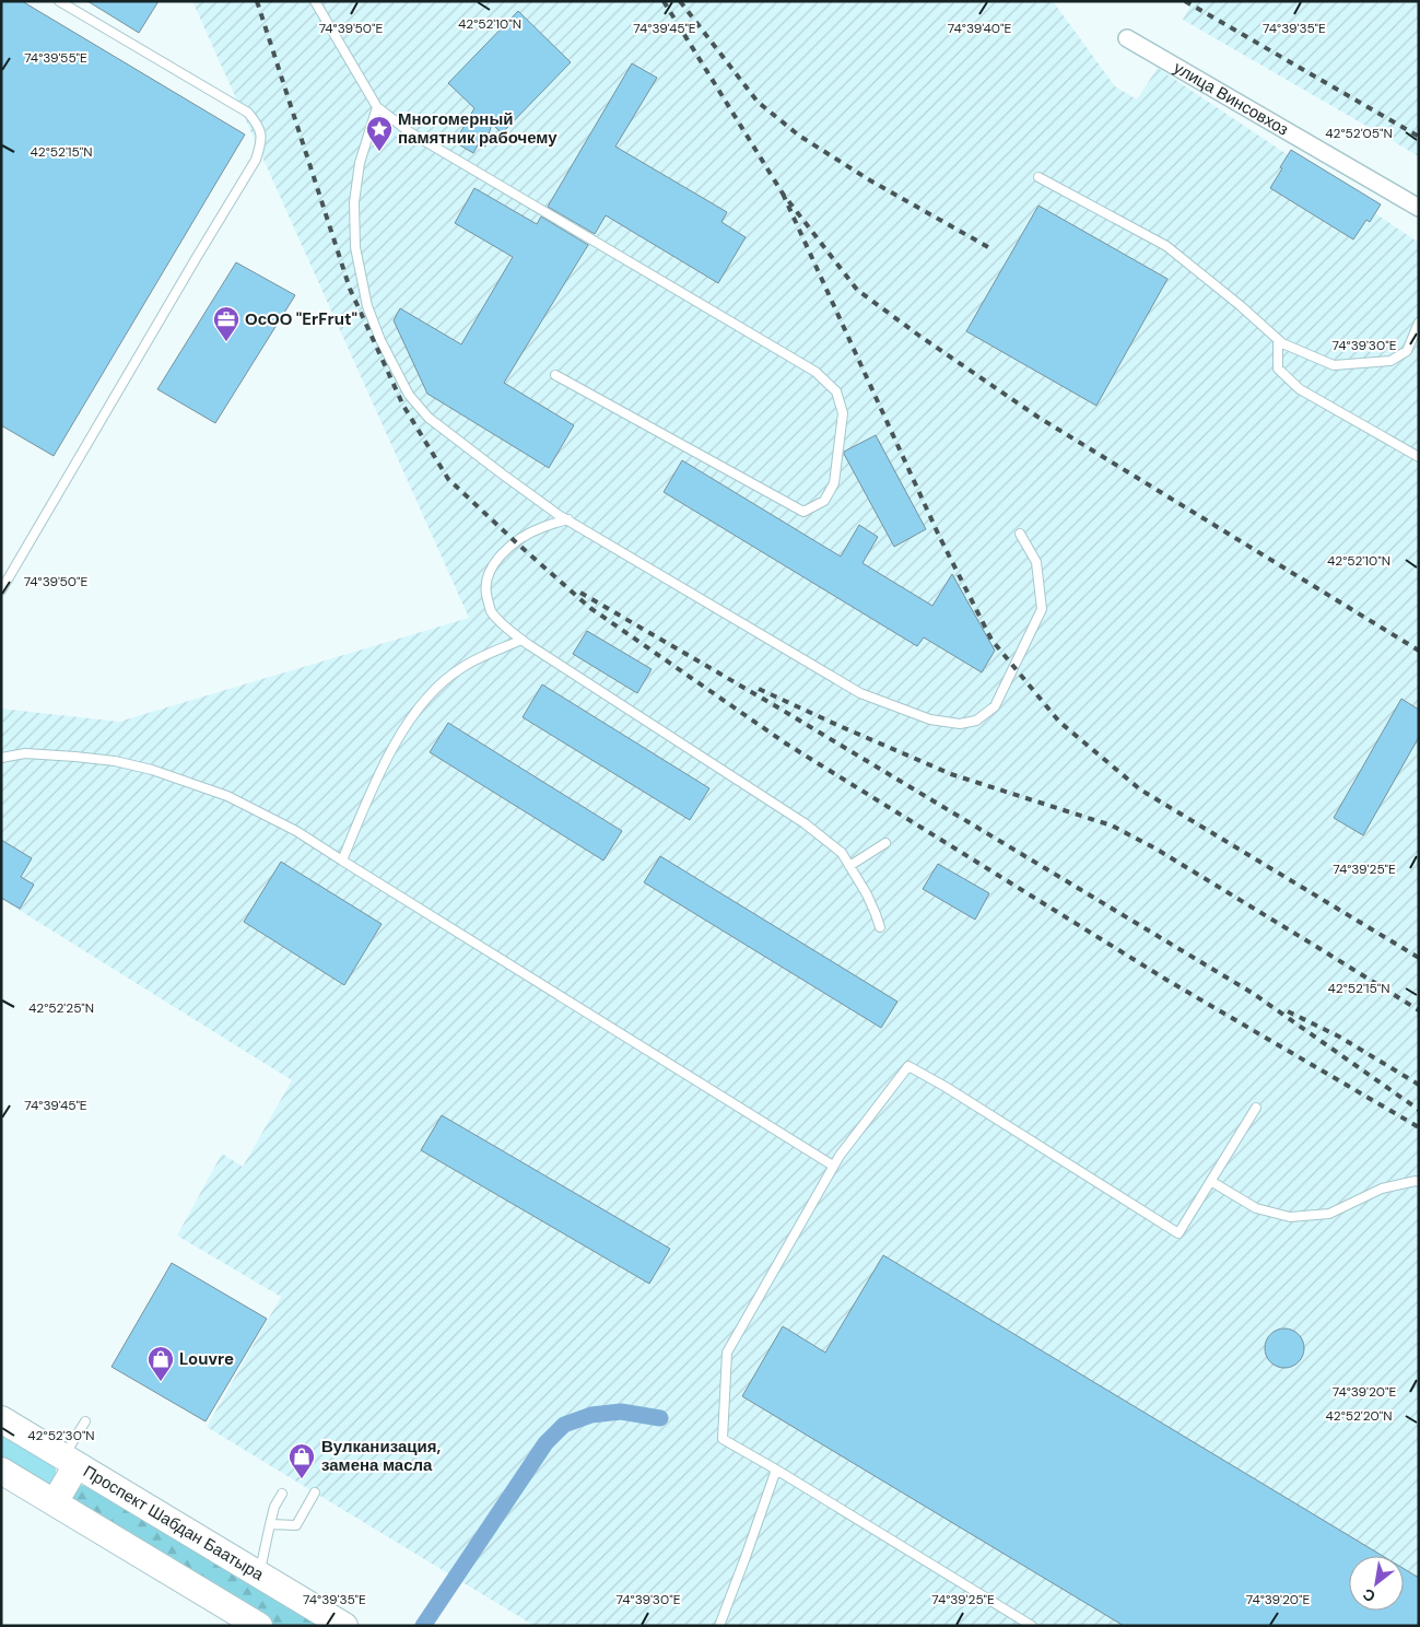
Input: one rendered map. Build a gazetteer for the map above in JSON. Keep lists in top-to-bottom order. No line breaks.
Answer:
{"streets":{"main road":["Проспект Шабдан Баатыра"],"street":["улица Винсовхоз"]},"places":{"place":["Многомерный памятник рабочему"],"office":["ОсОО \"ErFrut\""],"shop":["Louvre","Вулканизация, замена масла"]},"north":"bottom left","coordinates":["42°52'10\"N","74°39'45\"E","74°39'50\"E","74°39'40\"E","74°39'35\"E","74°39'55\"E","42°52'05\"N","42°52'15\"N","74°39'30\"E","74°39'25\"E","42°52'25\"N","74°39'20\"E","42°52'20\"N","42°52'30\"N"]}
